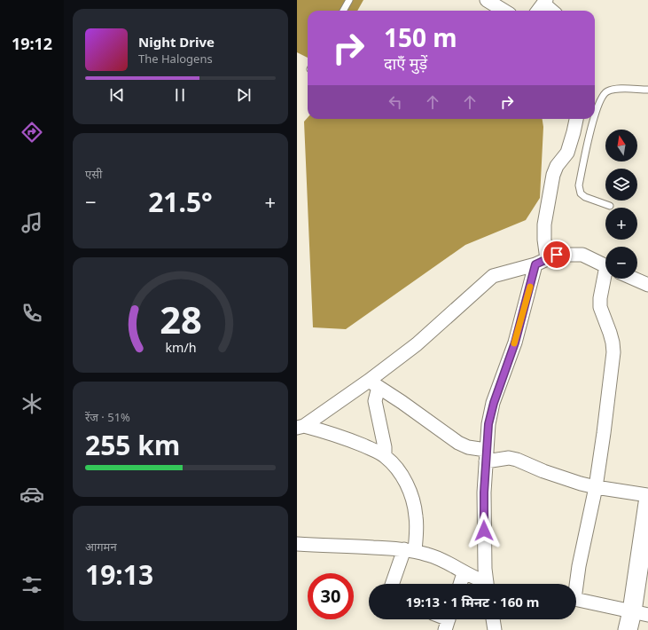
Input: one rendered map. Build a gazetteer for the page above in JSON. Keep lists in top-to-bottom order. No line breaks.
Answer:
{"north":"top","page":{"tabs":"19:12","turn":["150 m","दाएँ मुड़ें"],"song":["Night Drive","The Halogens"],"map_buttons":["+","−"],"tile":["एसी",["रेंज · 51%","255 km"],["आगमन","19:13"]],"heat":["−","21.5°","+"],"limit":"30","trip":"19:13 · 1 मिनट · 160 m","gauge":["28","km/h"]}}
